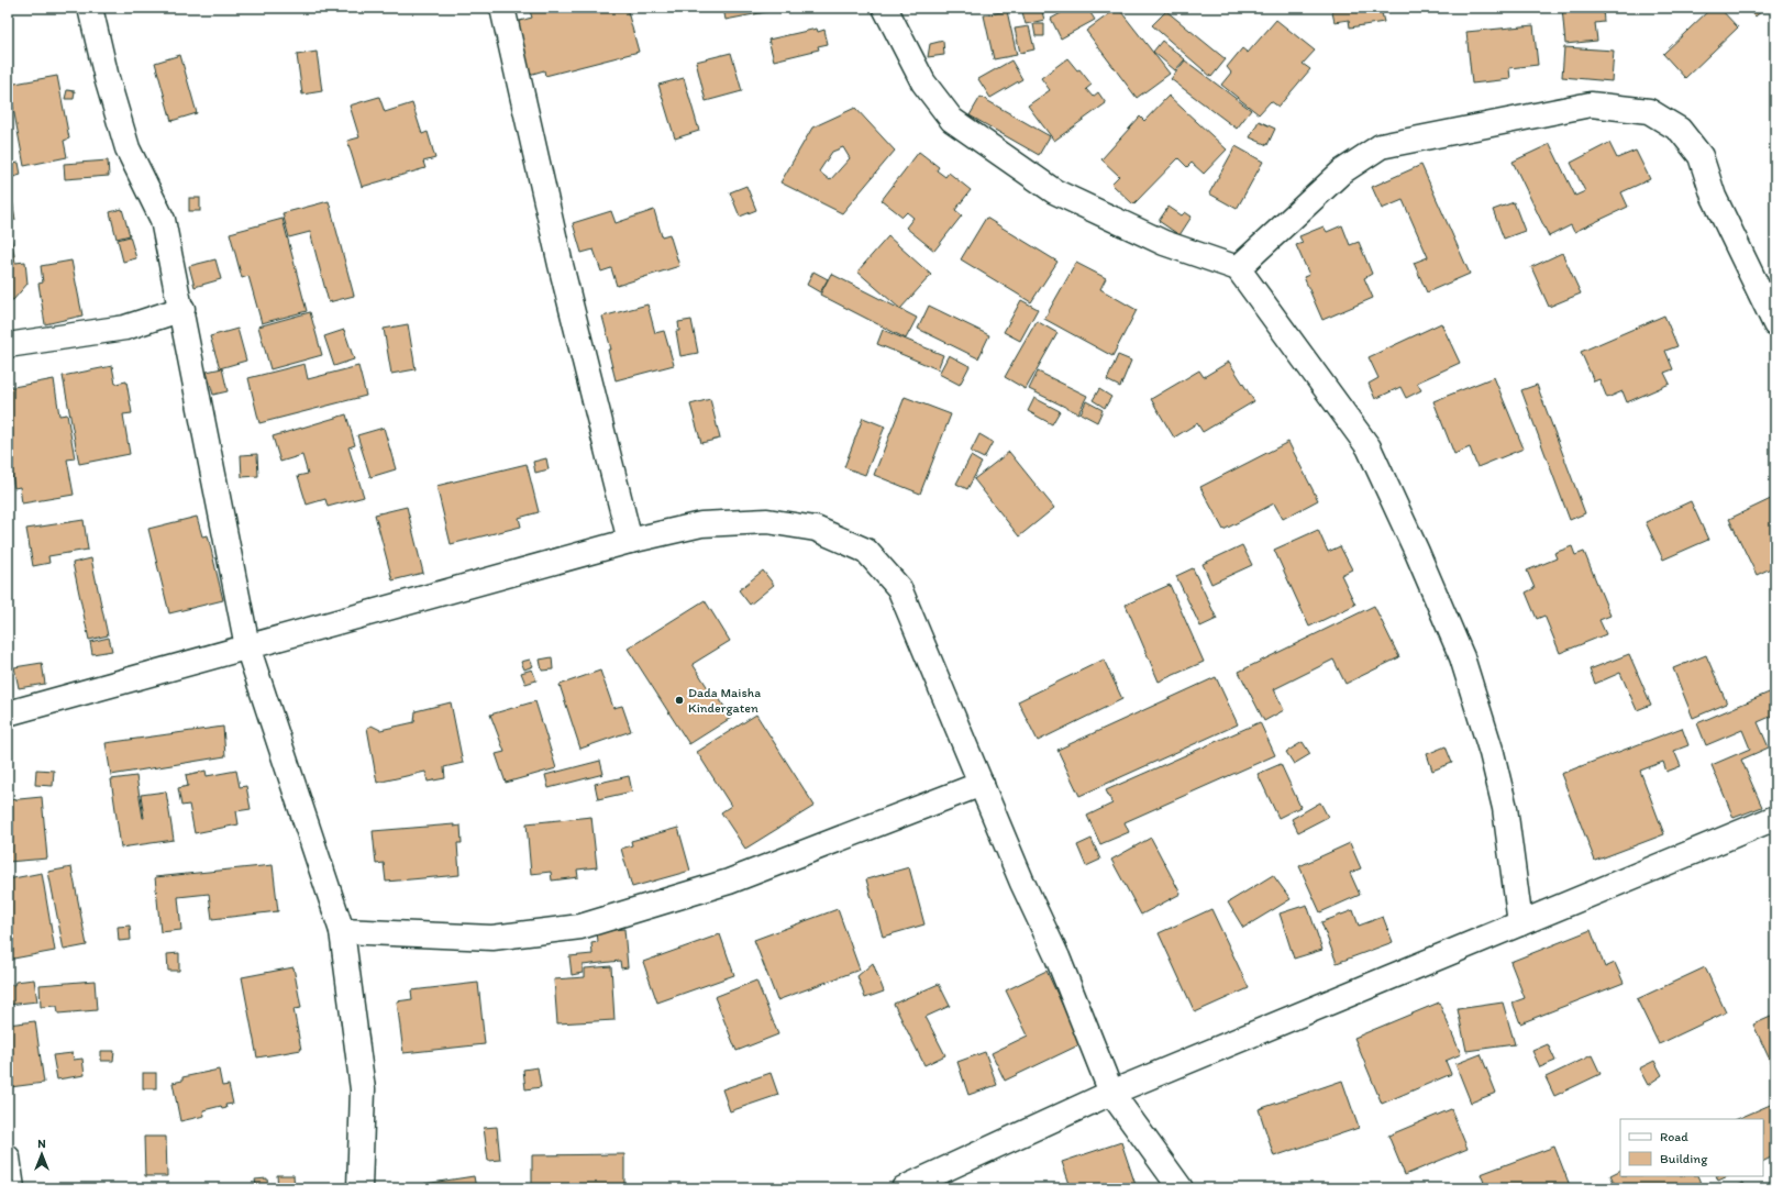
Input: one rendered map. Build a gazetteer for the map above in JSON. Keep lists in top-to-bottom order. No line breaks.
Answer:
{"places":["Dada Maisha Kindergaten"],"legend":["Road","Building"],"north":"top"}
